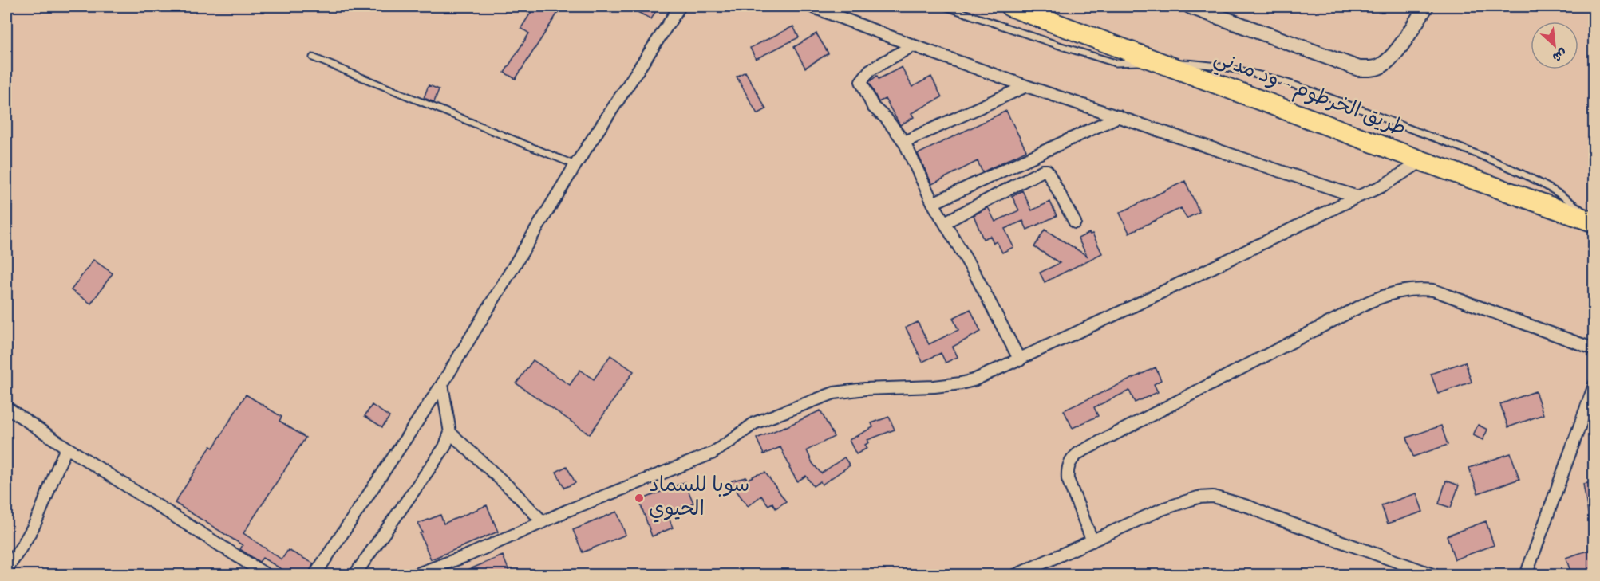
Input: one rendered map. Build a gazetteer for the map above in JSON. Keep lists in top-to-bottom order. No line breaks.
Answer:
{"streets":{"highway":["طريق الخرطوم - ود مدني"]},"places":["سوبا للسماد الحيوي"],"north":"bottom right"}
